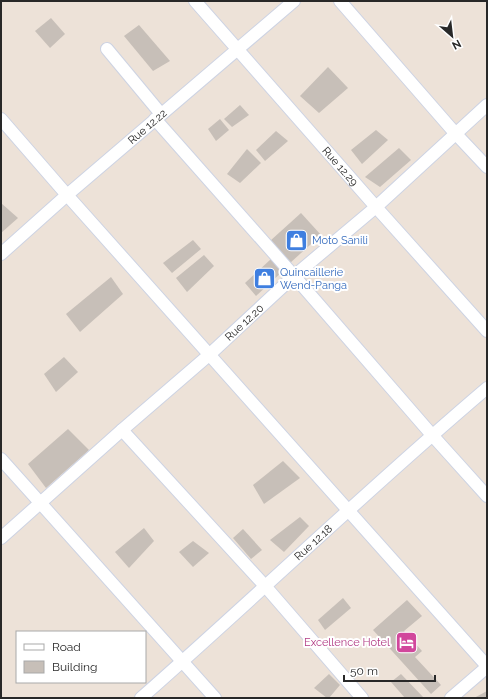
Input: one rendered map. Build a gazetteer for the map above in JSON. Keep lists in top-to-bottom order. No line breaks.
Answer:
{"streets":{"street":["Rue 12.22","Rue 12.29","Rue 12.20","Rue 12.18"]},"crossings":[["Rue 12.22","Rue 12.29"],["Rue 12.29","Rue 12.20"]],"places":{"shop":["Moto Sanili","Quincaillerie Wend-Panga"],"hotel":["Excellence Hotel"]},"legend":["Road","Building"],"scale_bar":"50 m","north":"bottom right"}
